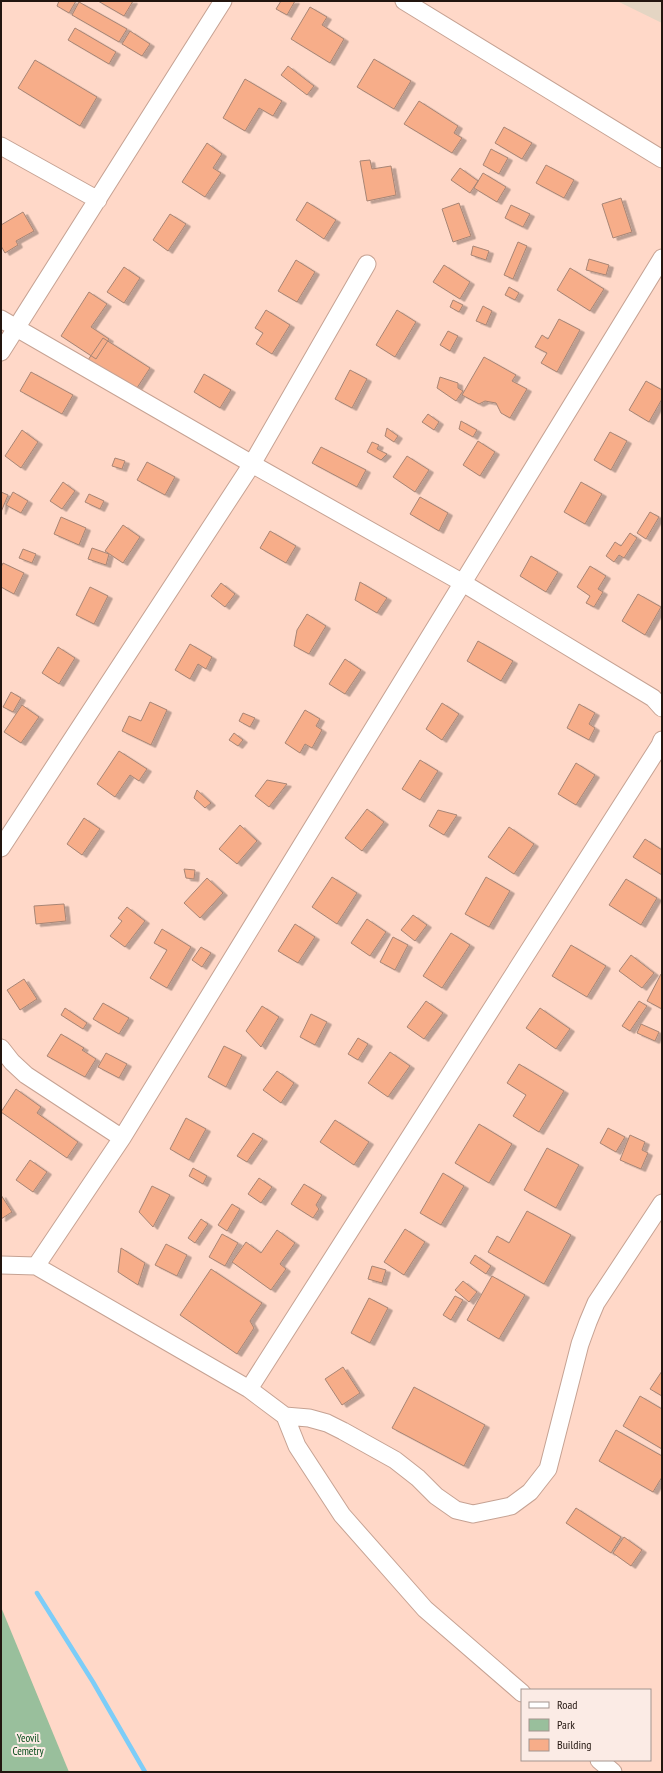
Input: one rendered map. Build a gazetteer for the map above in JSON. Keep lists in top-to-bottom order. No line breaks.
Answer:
{"parks":["Yeovil Cemetry"],"legend":["Road","Park","Building"]}
